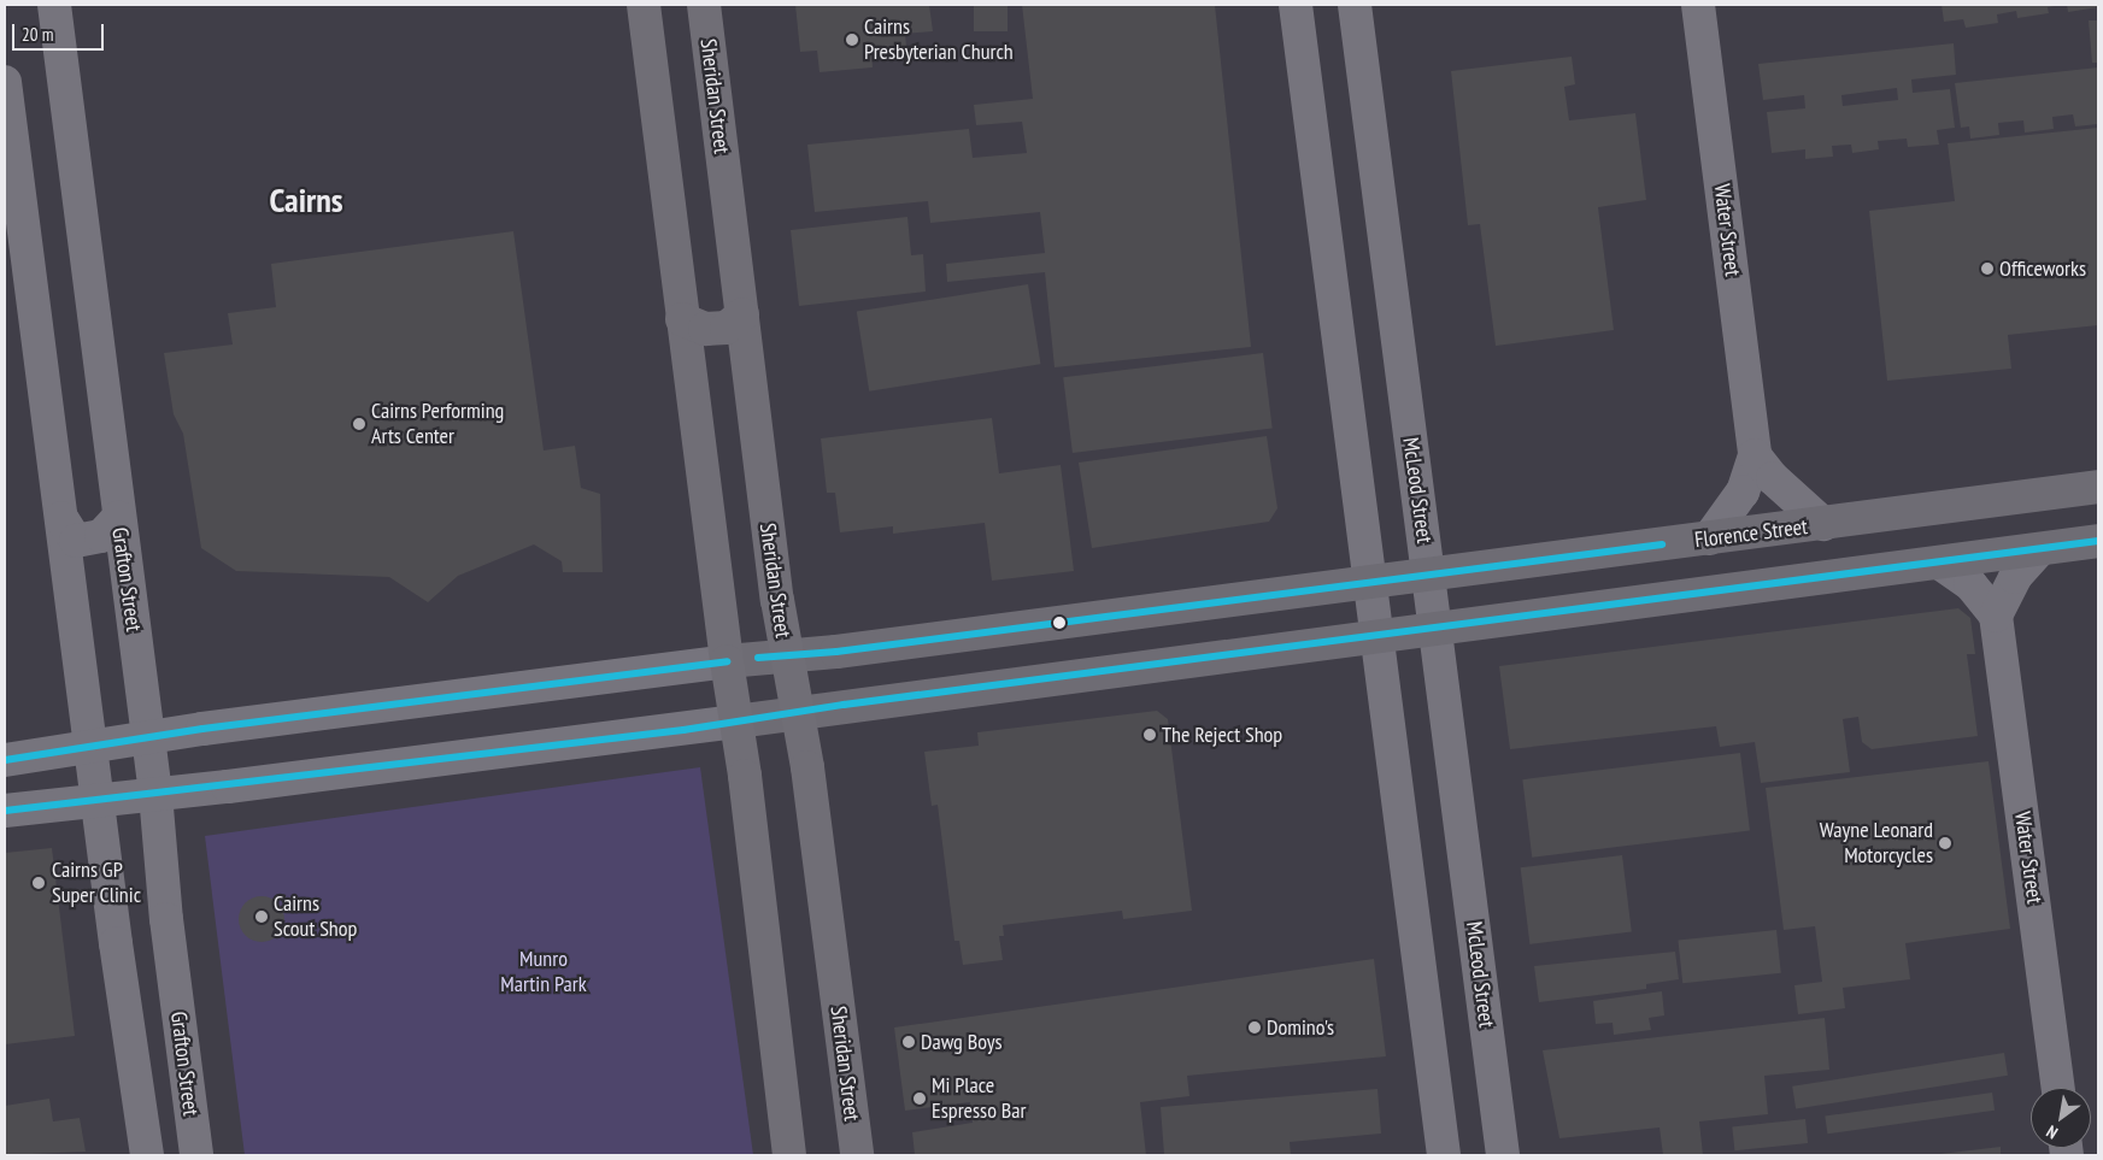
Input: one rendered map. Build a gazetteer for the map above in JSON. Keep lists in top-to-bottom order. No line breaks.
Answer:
{"streets":{"highway":["Sheridan Street"],"main road":["Florence Street"],"street":["Water Street","McLeod Street","Grafton Street"]},"crossings":[["Sheridan Street","Florence Street"],["Water Street","Florence Street"],["McLeod Street","Florence Street"],["Florence Street","Grafton Street"]],"districts":["Cairns"],"parks":["Munro Martin Park"],"places":["Cairns Presbyterian Church","Officeworks","Cairns Performing Arts Center","The Reject Shop","Wayne Leonard Motorcycles","Cairns GP Super Clinic","Cairns Scout Shop","Domino's","Dawg Boys","Mi Place Espresso Bar"],"scale_bar":"20 m","north":"bottom left"}
